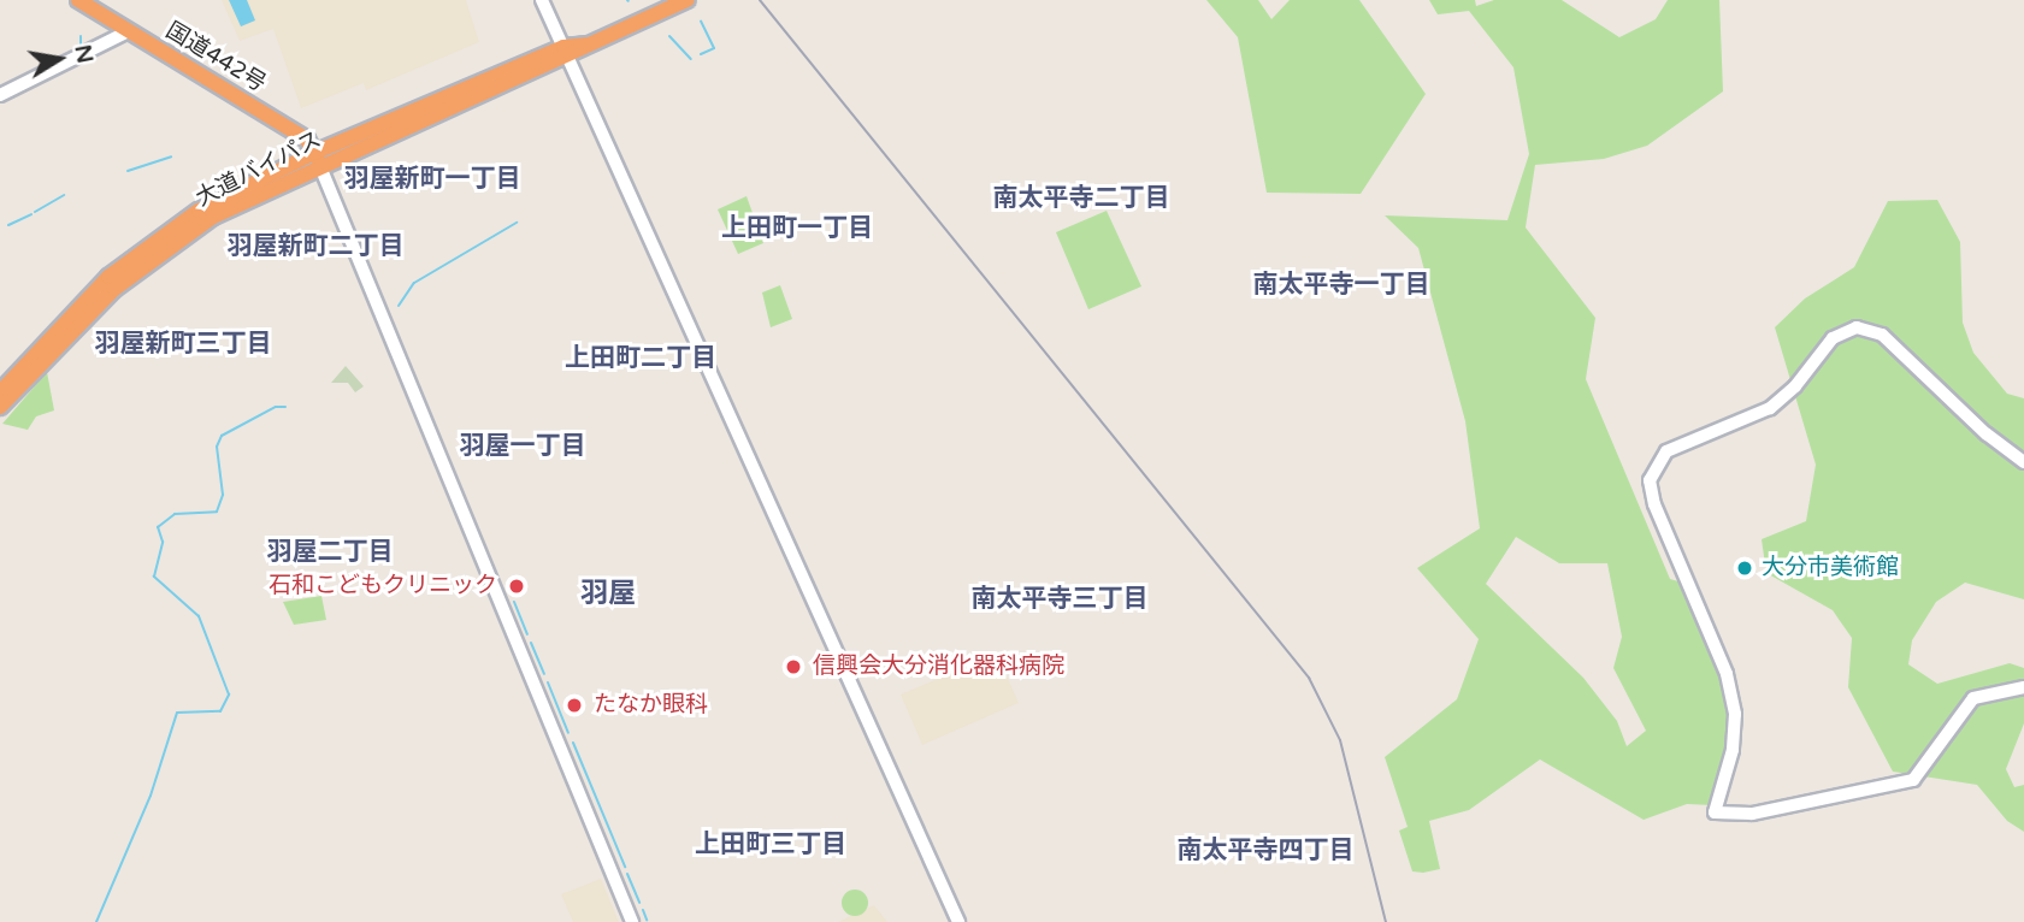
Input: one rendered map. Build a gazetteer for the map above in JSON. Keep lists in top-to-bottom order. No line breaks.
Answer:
{"streets":{"highway":["国道442号","大道バイパス"]},"crossings":[["国道442号","大道バイパス"]],"districts":["羽屋新町一丁目","南太平寺二丁目","上田町一丁目","羽屋新町二丁目","南太平寺一丁目","羽屋新町三丁目","上田町二丁目","羽屋一丁目","羽屋二丁目","羽屋","南太平寺三丁目","上田町三丁目","南太平寺四丁目"],"places":["大分市美術館","石和こどもクリニック","信興会大分消化器科病院","たなか眼科"],"north":"right"}
